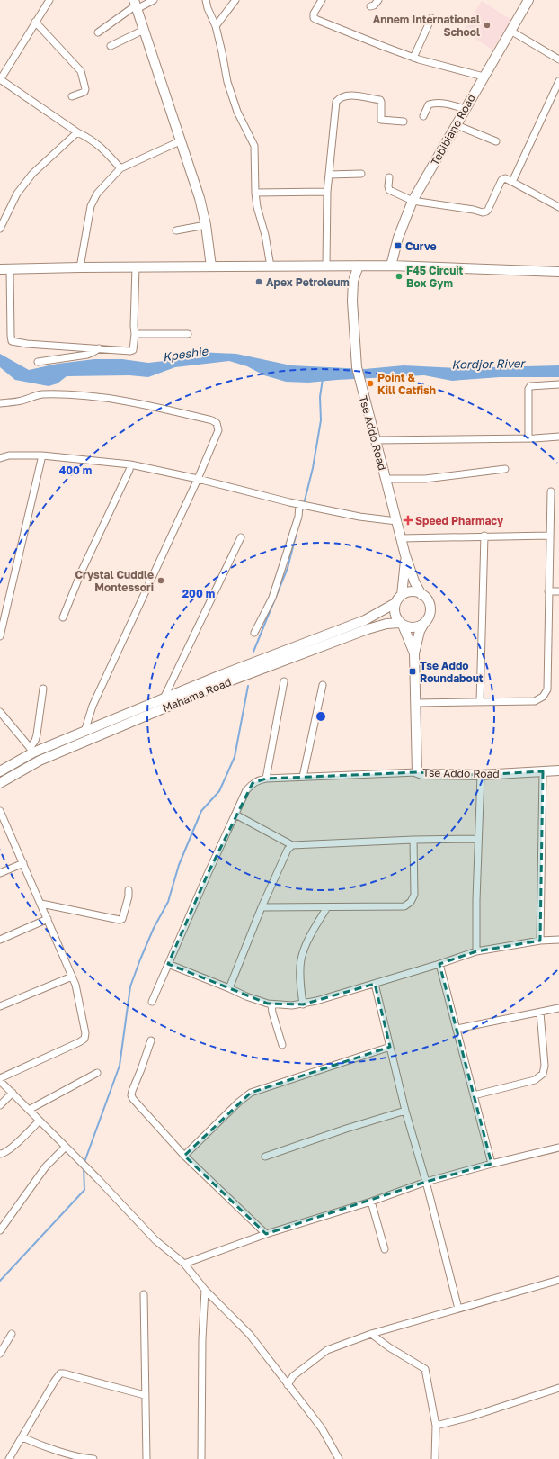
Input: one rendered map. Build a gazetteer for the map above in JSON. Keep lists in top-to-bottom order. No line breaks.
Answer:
{"streets":{"street":["Tebibiano Road","Tse Addo Road","Mahama Road"]},"crossings":[["Tse Addo Road","Mahama Road"]],"water":["Kpeshie","Kordjor River"],"places":{"other":["Annem International School","F45 Circuit Box Gym","Apex Petroleum","Point & Kill Catfish","Crystal Cuddle Montessori"],"transit":["Curve","Tse Addo Roundabout"],"health":["Speed Pharmacy"]},"rings":["400 m","200 m"]}
